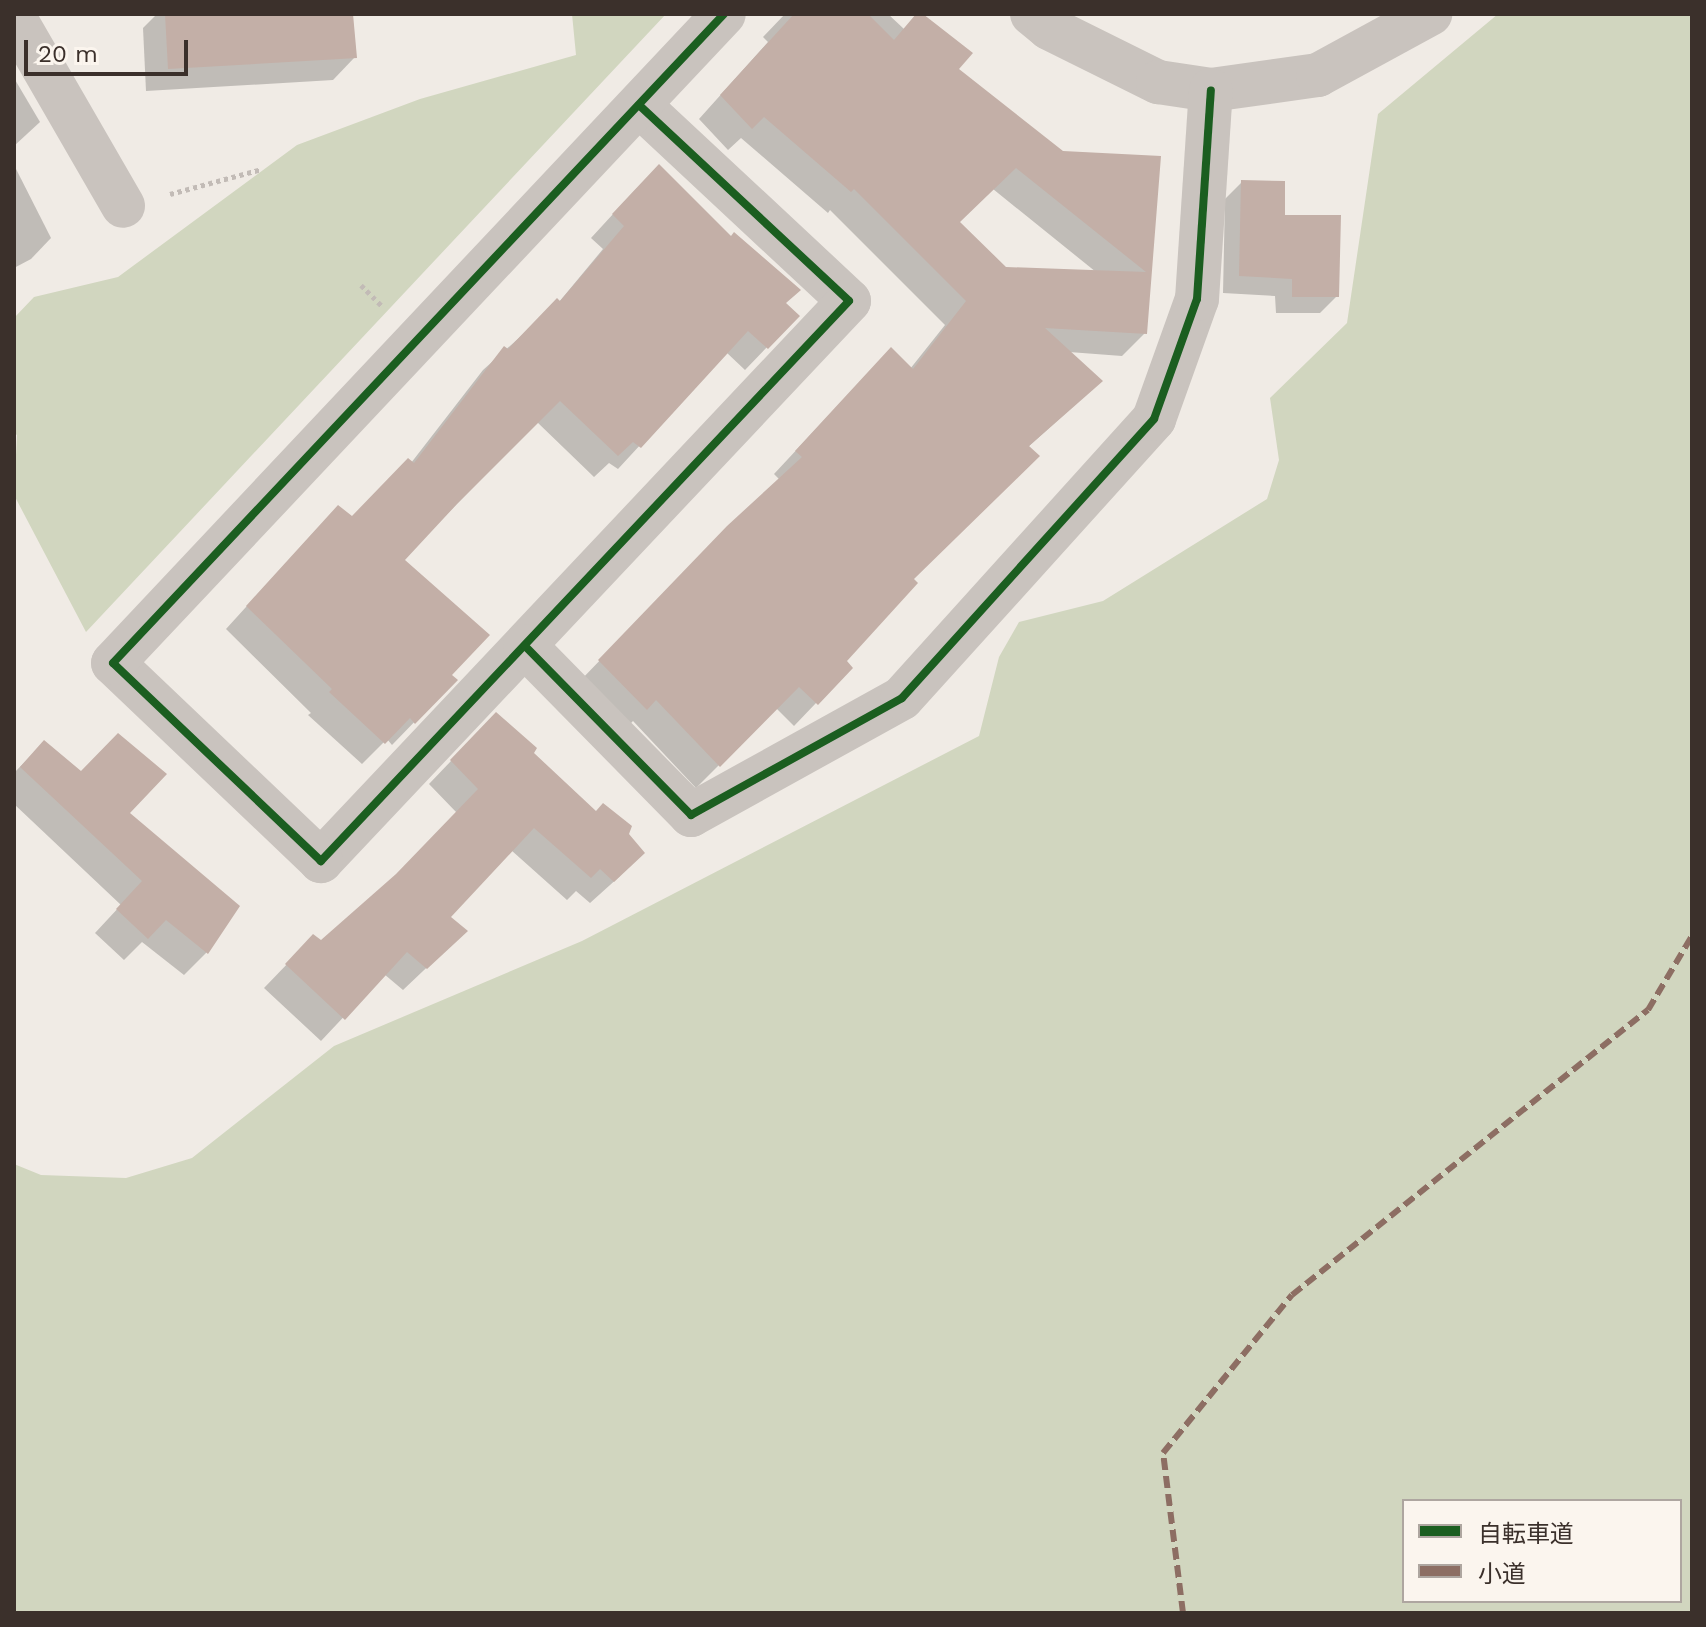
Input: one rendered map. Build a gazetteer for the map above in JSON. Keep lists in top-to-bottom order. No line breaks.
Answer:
{"legend":["自転車道","小道"],"scale_bar":"20 m"}
